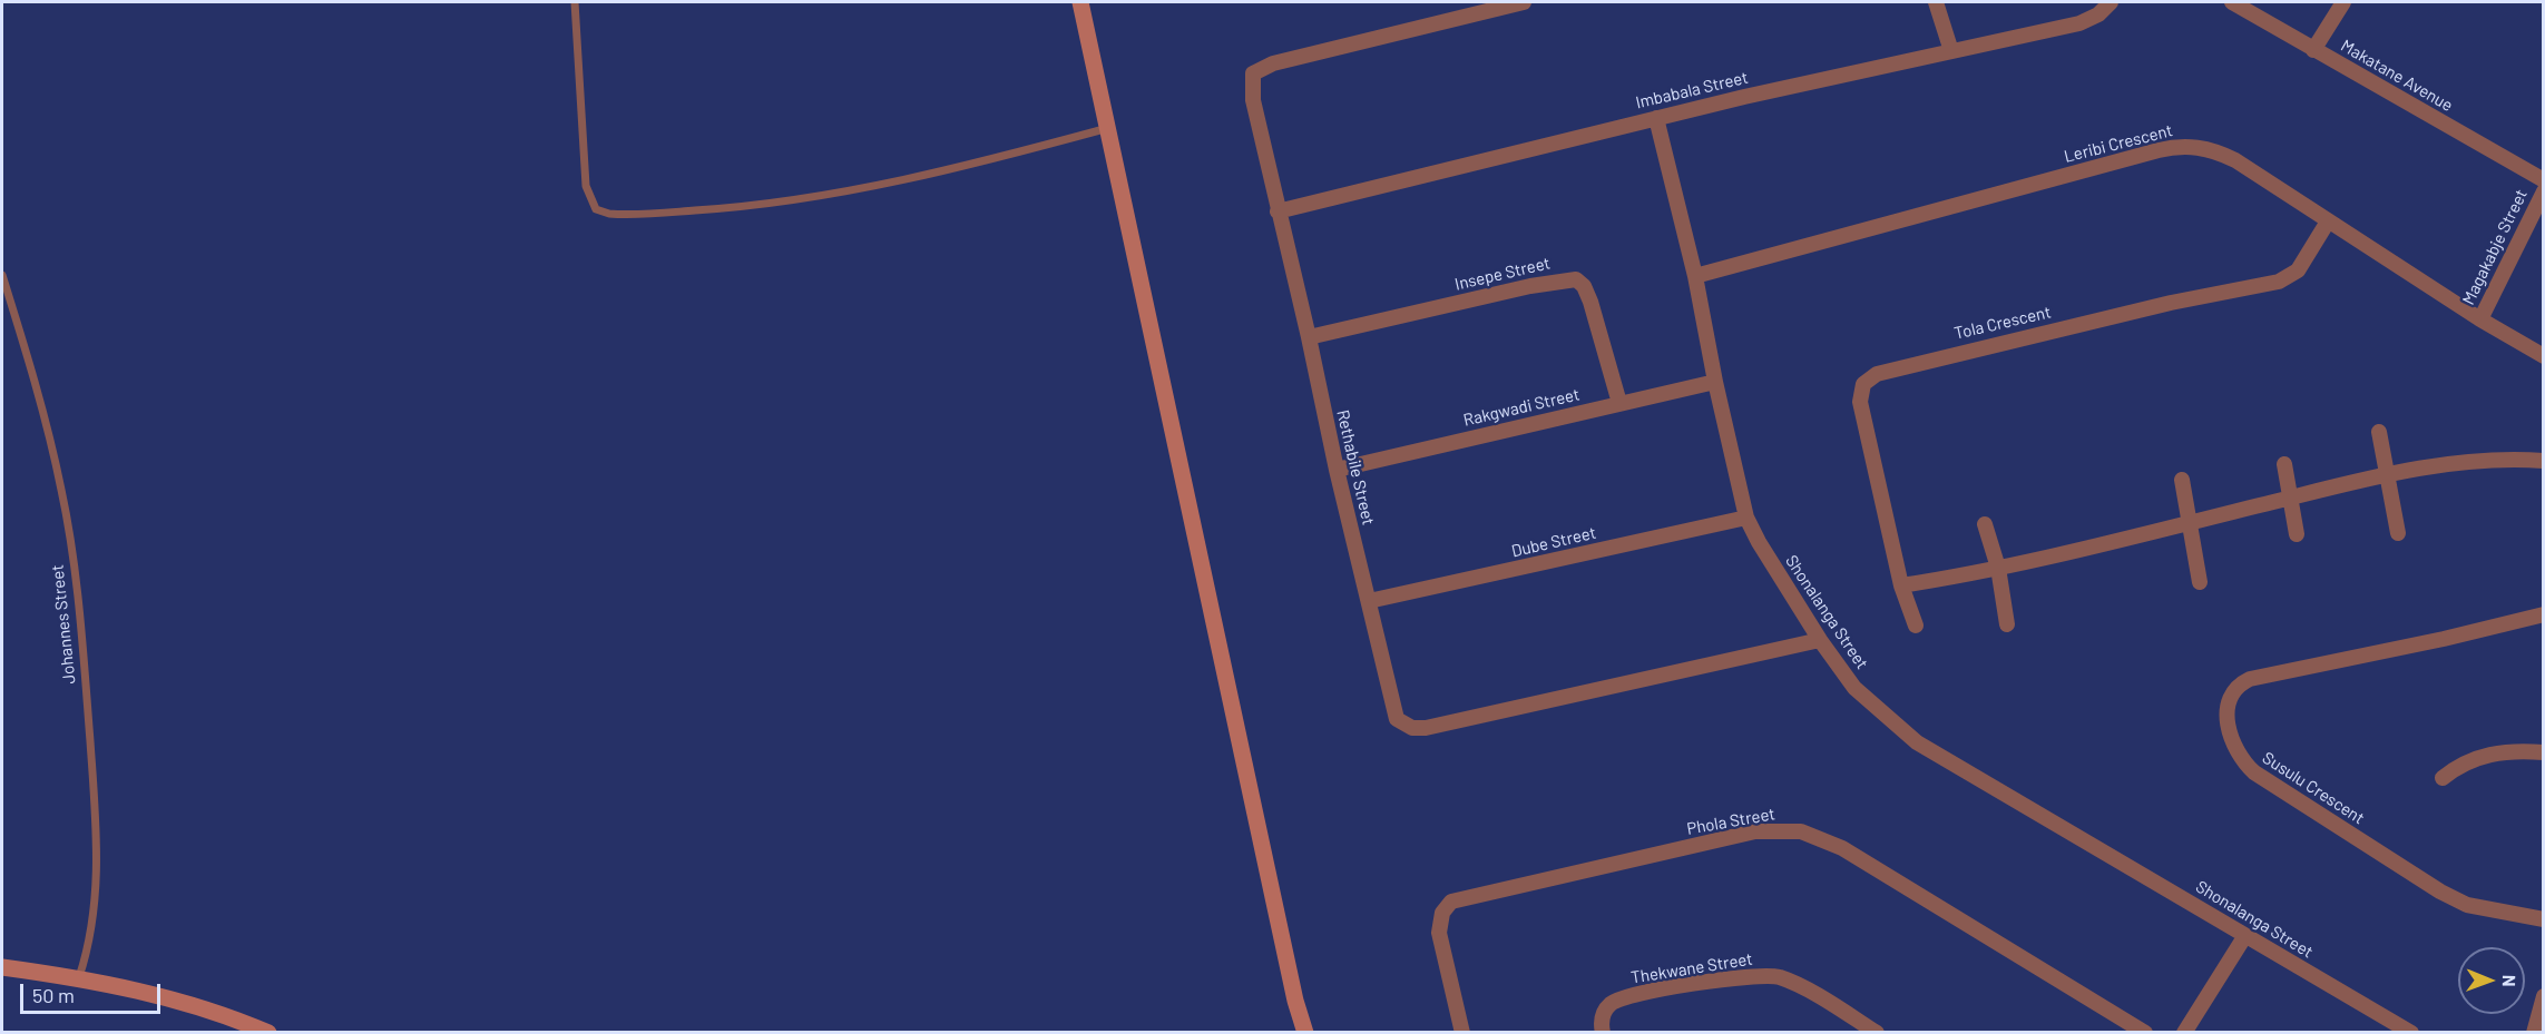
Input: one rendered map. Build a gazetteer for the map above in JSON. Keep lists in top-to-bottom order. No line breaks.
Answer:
{"streets":{"street":["Makatane Avenue","Imbabala Street","Leribi Crescent","Magakabje Street","Insepe Street","Tola Crescent","Rakgwadi Street","Rethabile Street","Dube Street","Shonalanga Street","Susulu Crescent","Phola Street","Thekwane Street"],"lane":["Johannes Street"]},"crossings":[["Imbabala Street","Rethabile Street"],["Imbabala Street","Shonalanga Street"],["Leribi Crescent","Magakabje Street"],["Leribi Crescent","Tola Crescent"],["Leribi Crescent","Shonalanga Street"],["Insepe Street","Rakgwadi Street"],["Insepe Street","Rethabile Street"],["Rakgwadi Street","Rethabile Street"],["Rakgwadi Street","Shonalanga Street"],["Rethabile Street","Dube Street"],["Rethabile Street","Shonalanga Street"],["Dube Street","Shonalanga Street"]],"scale_bar":"50 m","north":"right"}
